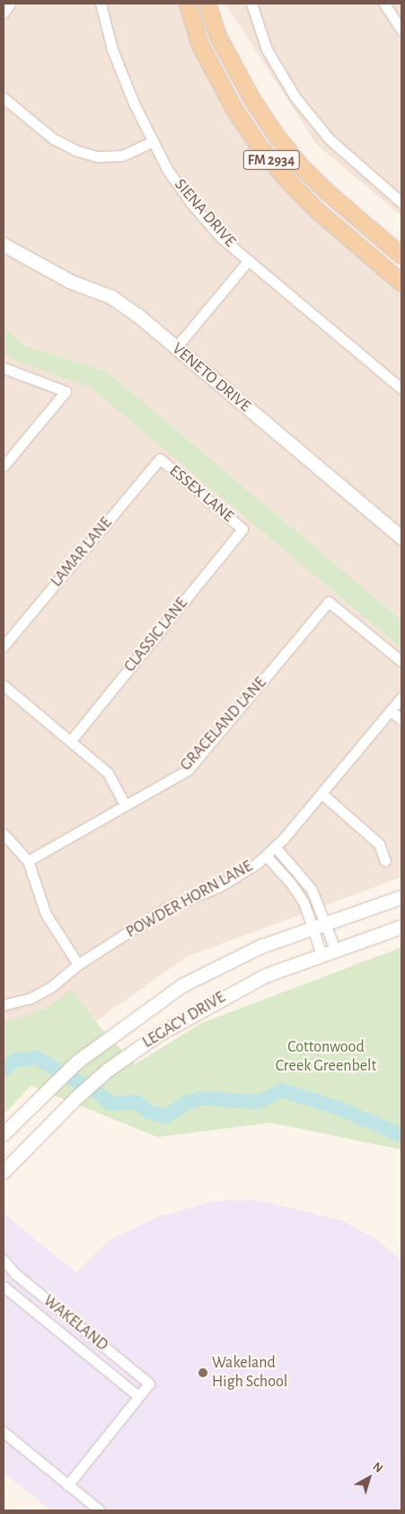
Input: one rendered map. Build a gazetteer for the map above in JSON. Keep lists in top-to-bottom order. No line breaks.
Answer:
{"streets":{"main road":["FM 2934","VENETO DRIVE","LEGACY DRIVE"],"street":["SIENA DRIVE","ESSEX LANE","LAMAR LANE","CLASSIC LANE","GRACELAND LANE","POWDER HORN LANE","WAKELAND"]},"crossings":[["ESSEX LANE","LAMAR LANE"],["ESSEX LANE","CLASSIC LANE"]],"parks":["Cottonwood Creek Greenbelt"],"places":["Wakeland High School"],"north":"top right"}
